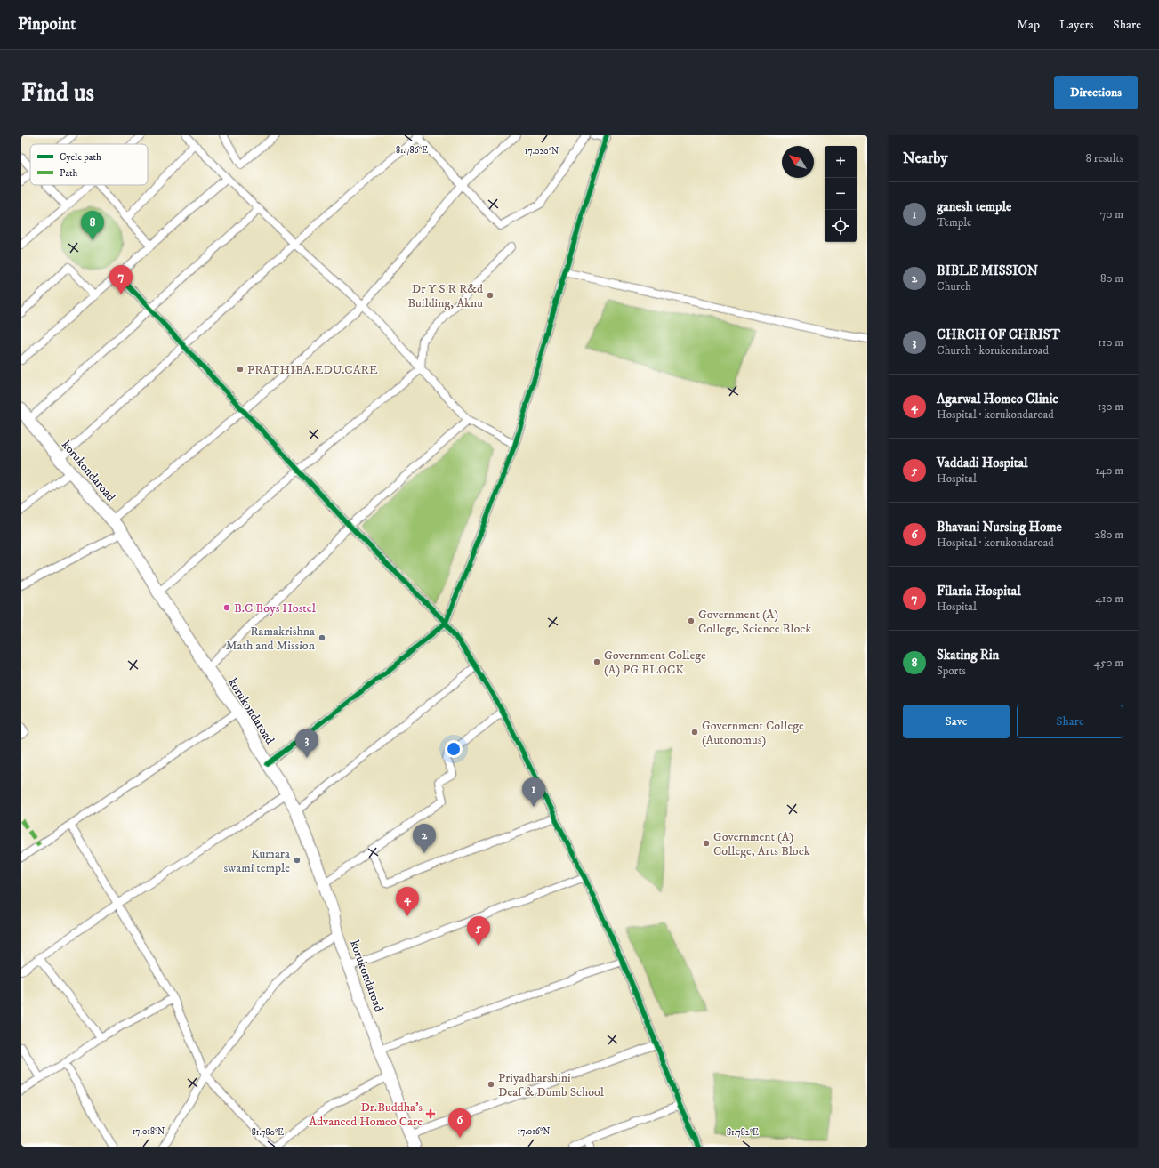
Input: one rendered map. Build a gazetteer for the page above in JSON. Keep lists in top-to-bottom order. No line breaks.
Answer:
{"streets":{"main road":["korukondaroad"]},"places":{"other":["Dr Y S R R&d Building, Aknu","PRATHIBA.EDU.CARE","B.C Boys Hostel","Government (A) College, Science Block","Ramakrishna Math and Mission","Government College (A) PG BLOCK","Government College (Autonomus)","Government (A) College, Arts Block","Kumara swami temple","Priyadharshini Deaf & Dumb School"],"health":["Dr.Buddha's Advanced Homeo Care"]},"legend":["Cycle path","Path"],"north":"top left","page":{"header":"Pinpoint","nav":["Map","Layers","Share"],"buttons":["Directions",["Save","Share"]],"title":"Find us","heading":["Nearby","8 results"],"map_buttons":["+","−"],"list":[{"mark":"1","name":"ganesh temple","note":"Temple","value":"70 m"},{"mark":"2","name":"BIBLE MISSION","note":"Church","value":"80 m"},{"mark":"3","name":"CHRCH OF CHRIST","note":"Church · korukondaroad","value":"110 m"},{"mark":"4","name":"Agarwal Homeo Clinic","note":"Hospital · korukondaroad","value":"130 m"},{"mark":"5","name":"Vaddadi Hospital","note":"Hospital","value":"140 m"},{"mark":"6","name":"Bhavani Nursing Home","note":"Hospital · korukondaroad","value":"280 m"},{"mark":"7","name":"Filaria Hospital","note":"Hospital","value":"410 m"},{"mark":"8","name":"Skating Rin","note":"Sports","value":"450 m"}],"pins":["8","7","3","1","2","4","5","6"]},"coordinates":["81.786°E","17.020°N","17.018°N","17.016°N","81.780°E","81.782°E"]}
